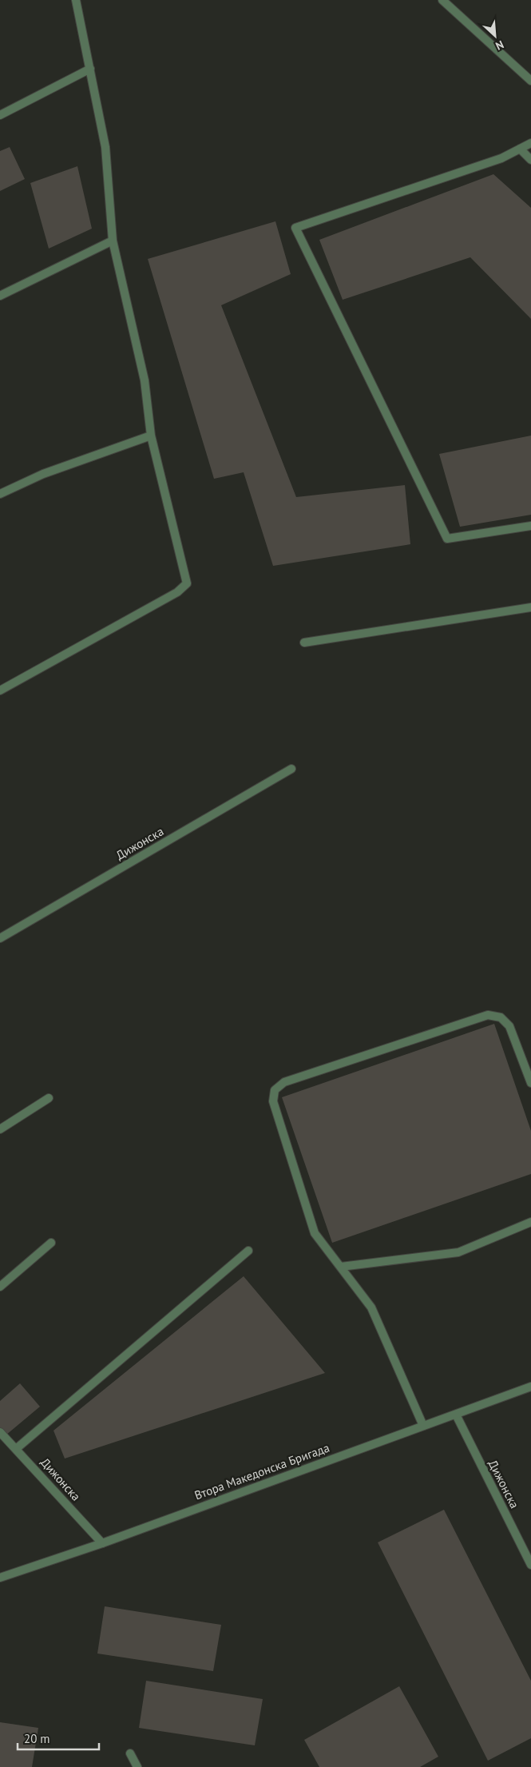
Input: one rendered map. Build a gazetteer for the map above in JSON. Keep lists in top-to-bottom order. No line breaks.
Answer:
{"streets":{"street":["Дижонска","Втора Македонска Бригада"]},"crossings":[["Дижонска","Втора Македонска Бригада"]],"scale_bar":"20 m","north":"bottom right"}
